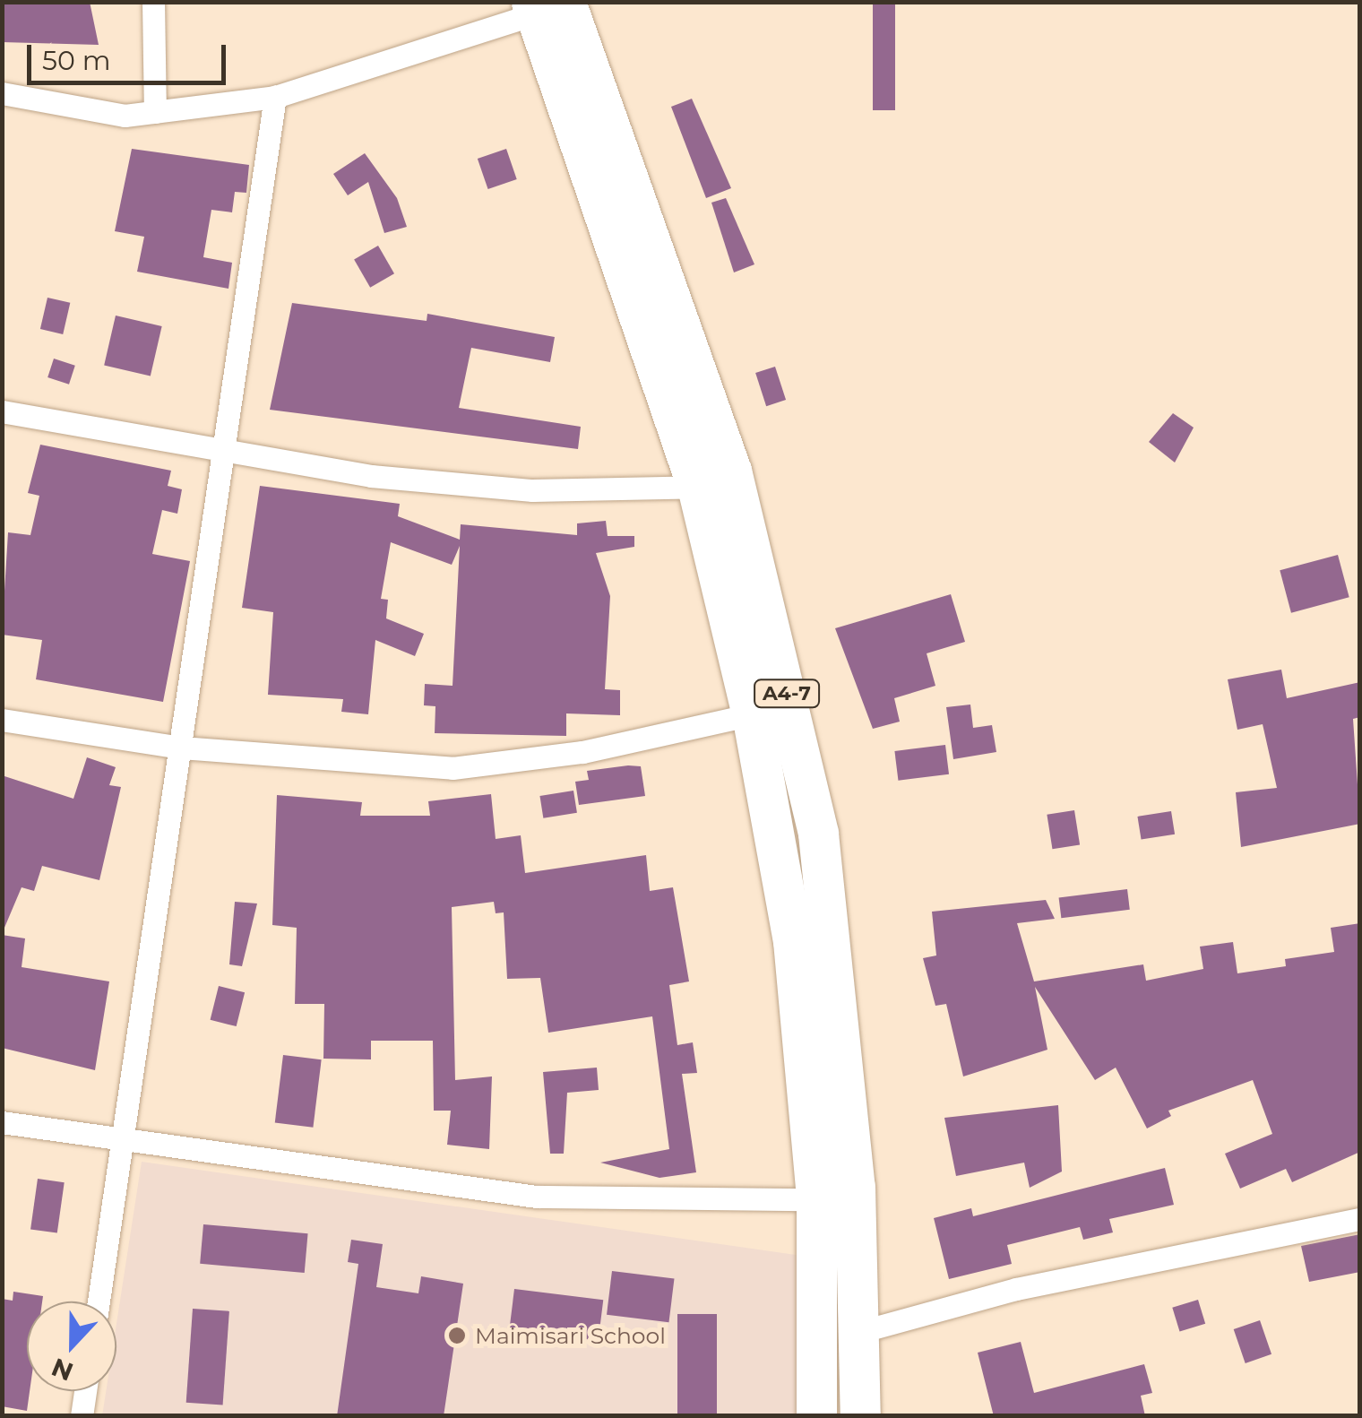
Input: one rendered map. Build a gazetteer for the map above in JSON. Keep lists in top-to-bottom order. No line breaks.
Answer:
{"streets":{"highway":["A4-7"]},"places":["Maimisari School"],"scale_bar":"50 m","north":"bottom"}
